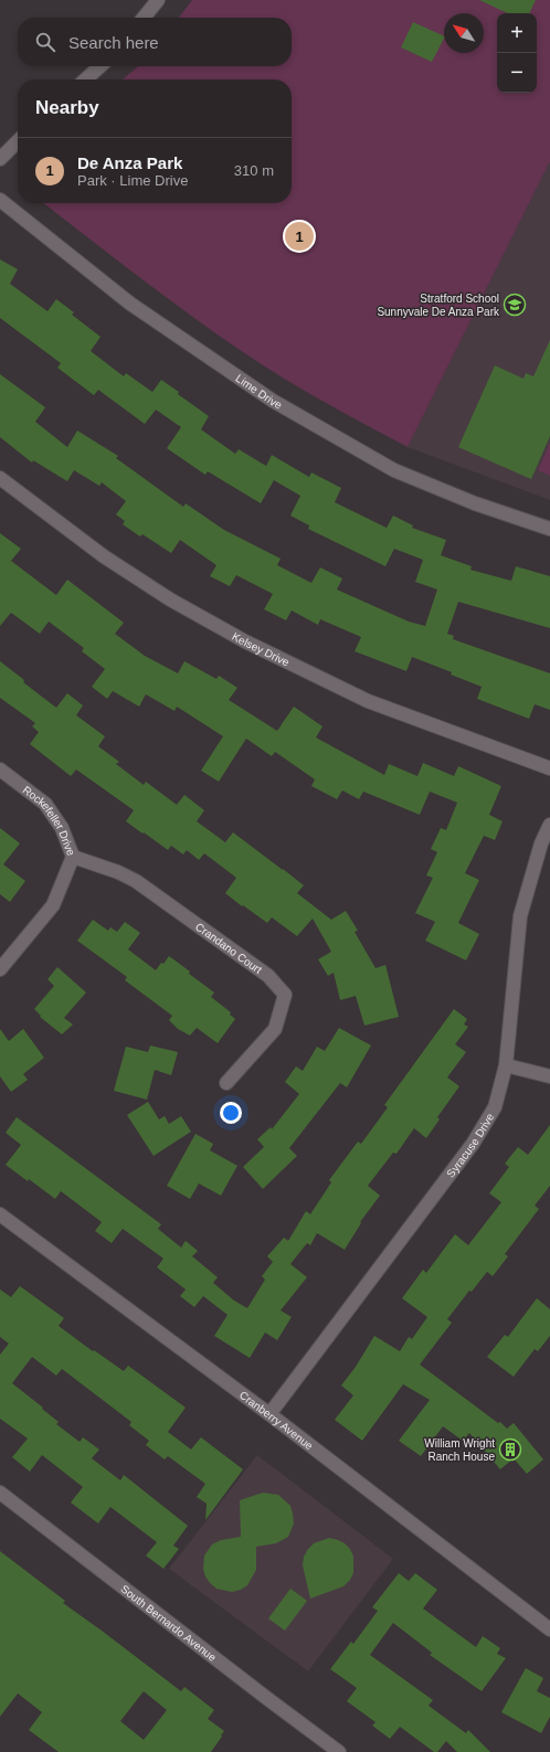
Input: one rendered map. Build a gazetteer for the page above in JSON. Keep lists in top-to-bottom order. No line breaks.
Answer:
{"streets":{"street":["Lime Drive","Kelsey Drive","Rockefeller Drive","Crandano Court","Syracuse Drive","Cranberry Avenue","South Bernardo Avenue"]},"crossings":[["Rockefeller Drive","Crandano Court"],["Syracuse Drive","Cranberry Avenue"]],"places":{"school or university":["Stratford School Sunnyvale De Anza Park"],"building":["William Wright Ranch House"]},"north":"top left","page":{"map_buttons":["+","−"],"search":"Search here","heading":"Nearby","list":[{"mark":"1","name":"De Anza Park","note":"Park · Lime Drive","value":"310 m"}],"pins":"1"}}
